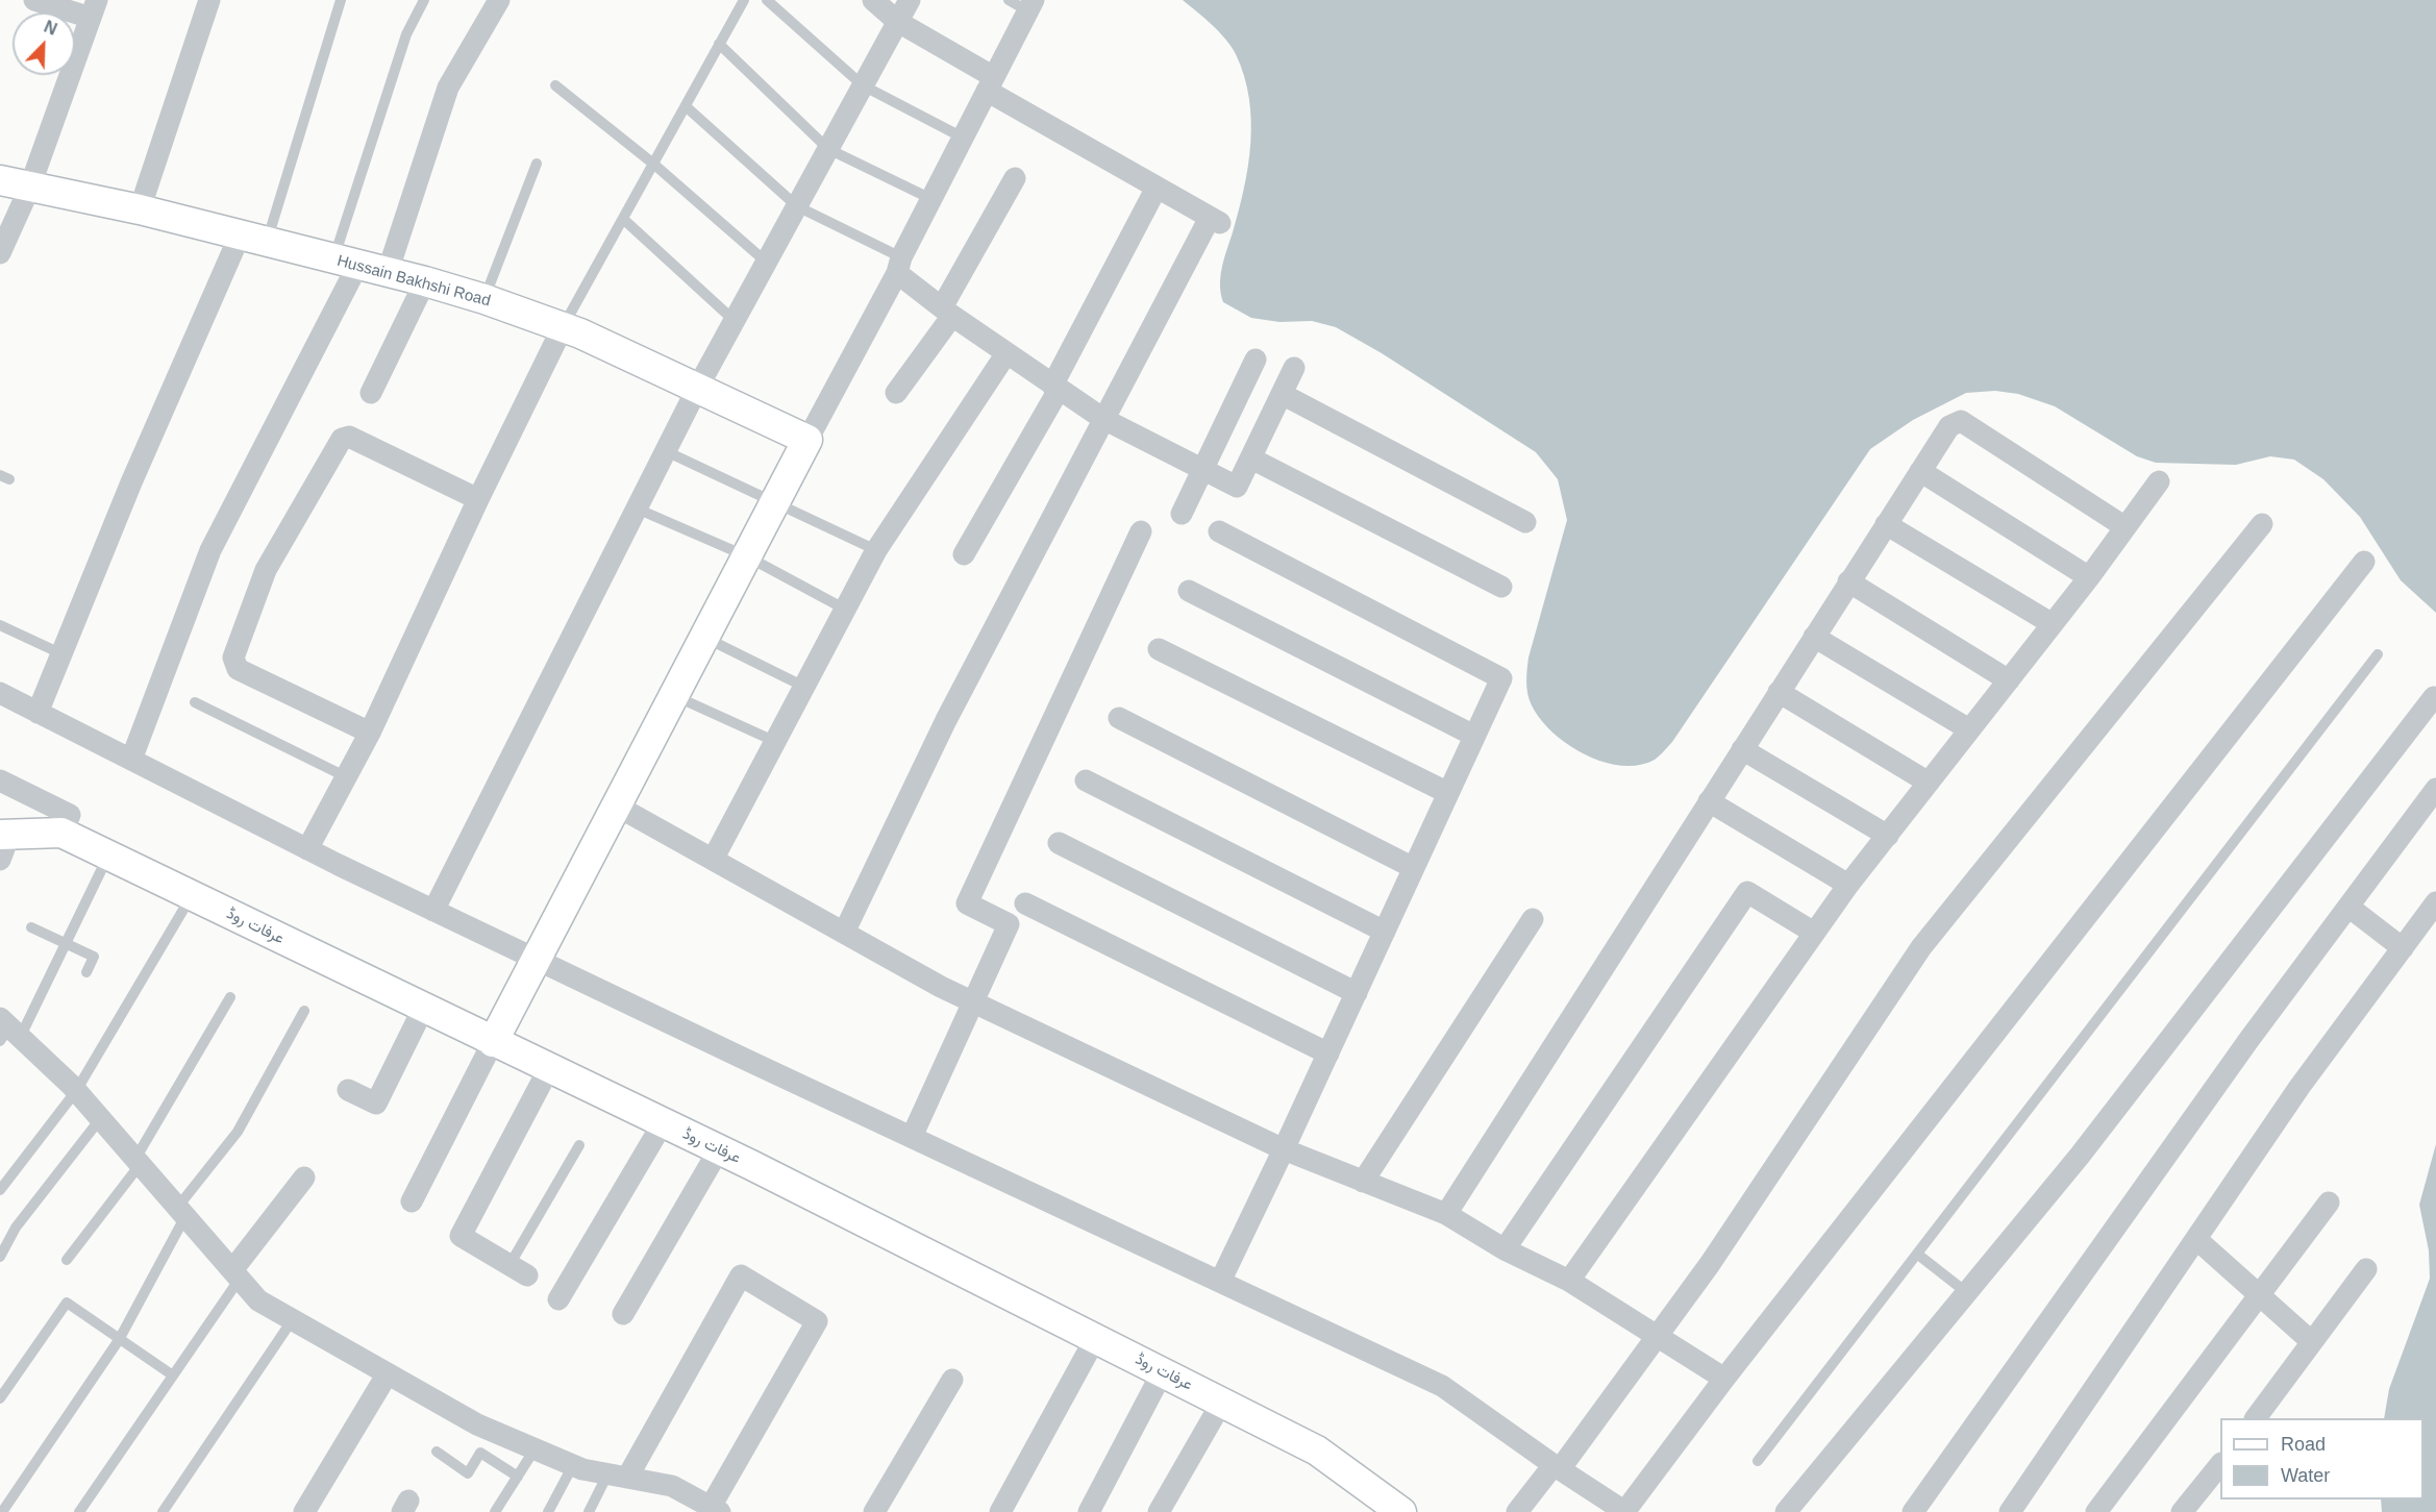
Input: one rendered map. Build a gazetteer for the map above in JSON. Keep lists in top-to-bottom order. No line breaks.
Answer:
{"streets":{"street":["Hussain Bakhshi Road","عرفات روڈ"]},"legend":["Road","Water"],"north":"top right"}
